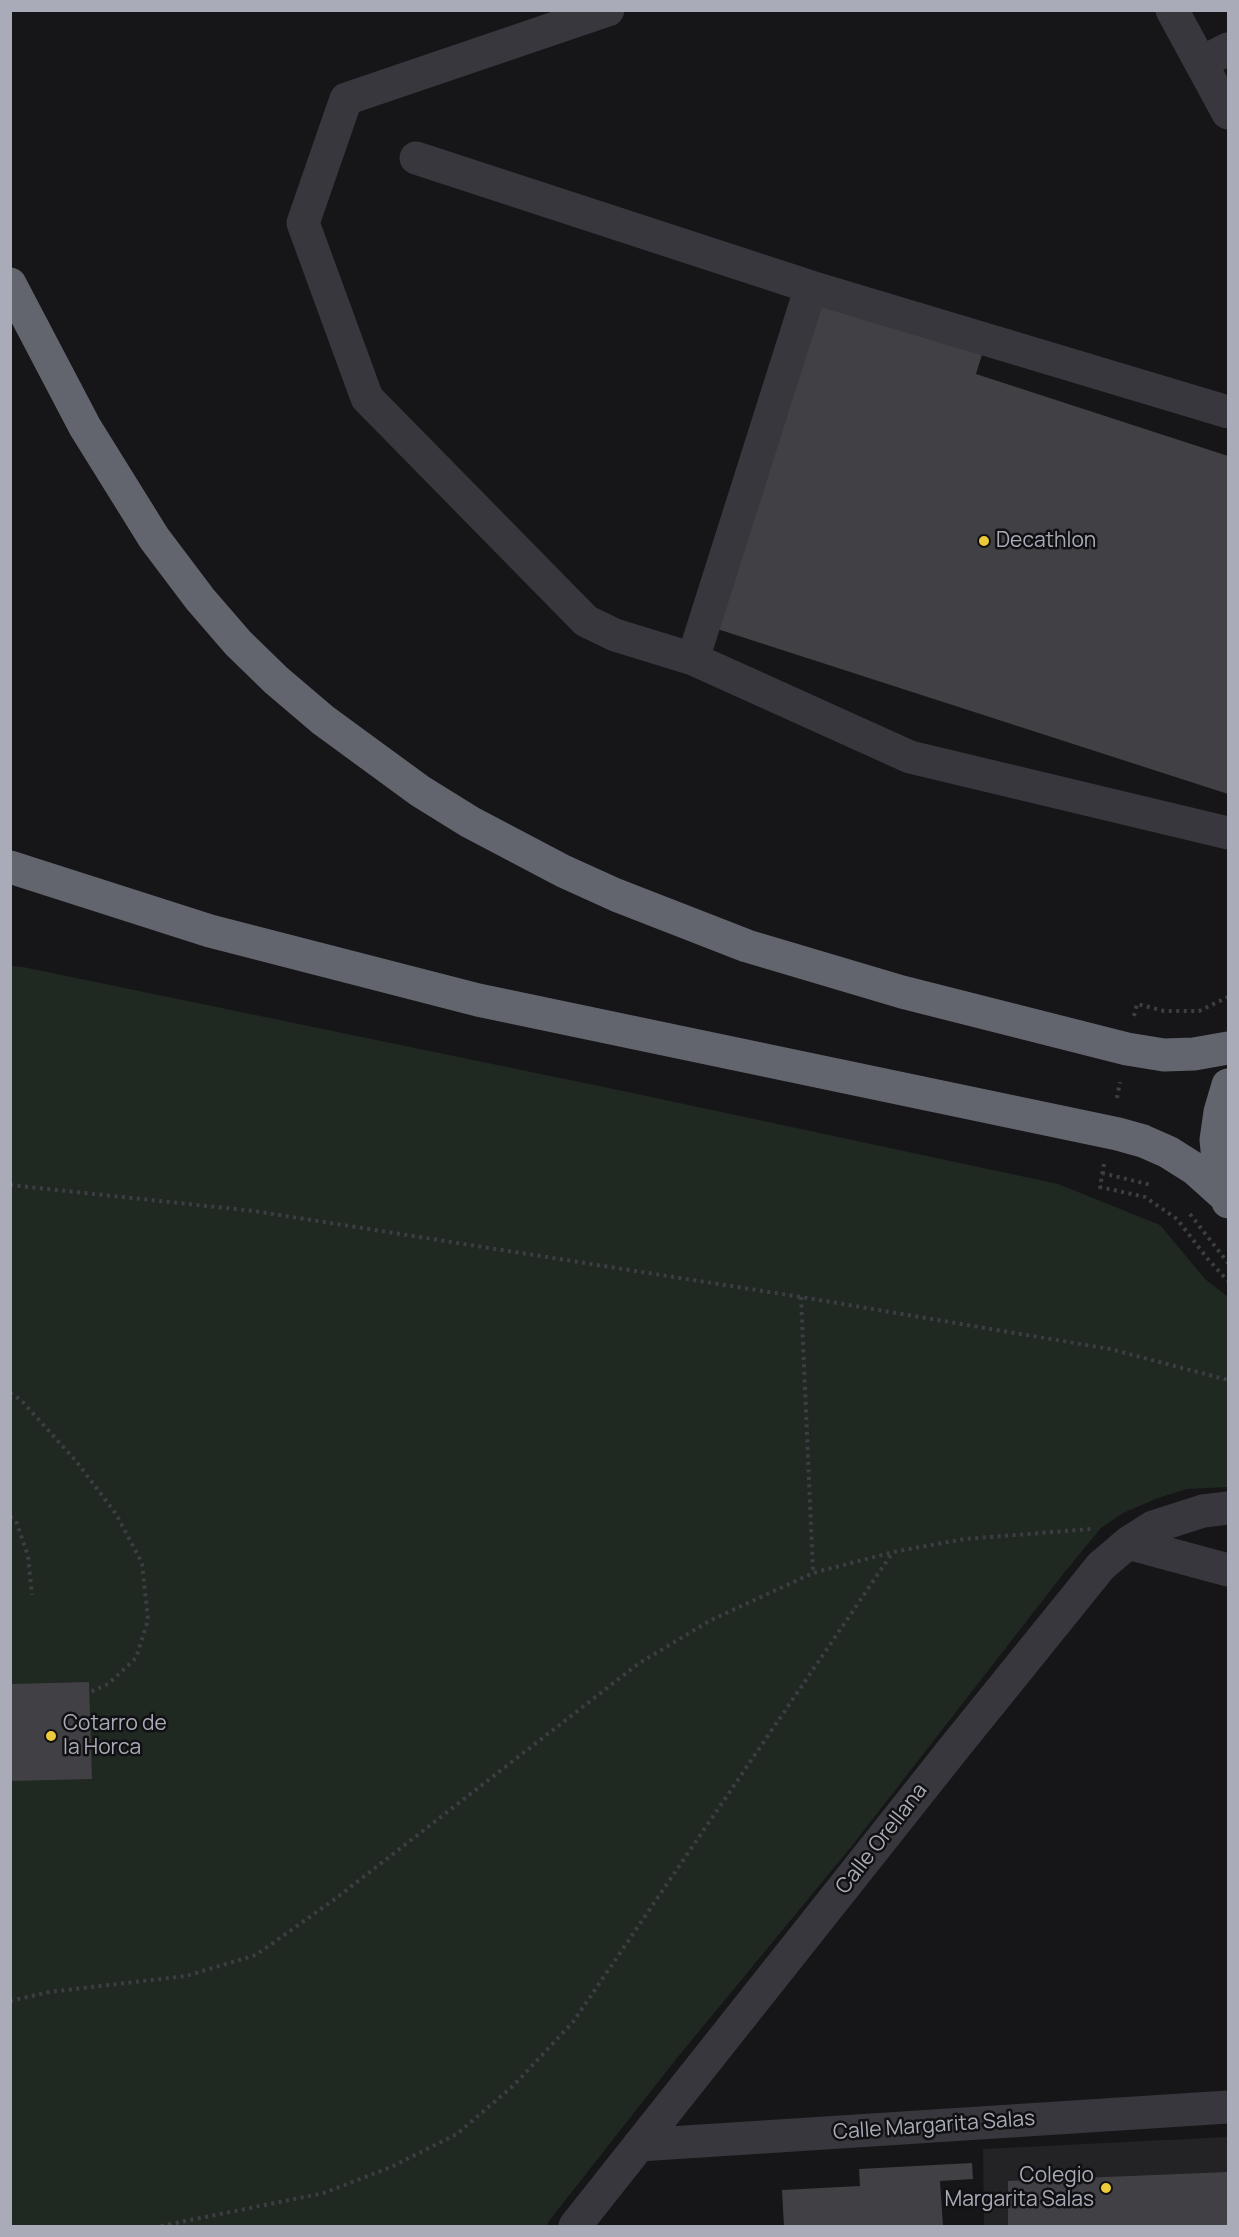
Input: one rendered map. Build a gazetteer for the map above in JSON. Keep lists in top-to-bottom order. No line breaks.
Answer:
{"streets":{"street":["Calle Orellana","Calle Margarita Salas"]},"crossings":[["Calle Orellana","Calle Margarita Salas"]],"places":["Decathlon","Cotarro de la Horca","Colegio Margarita Salas"]}
